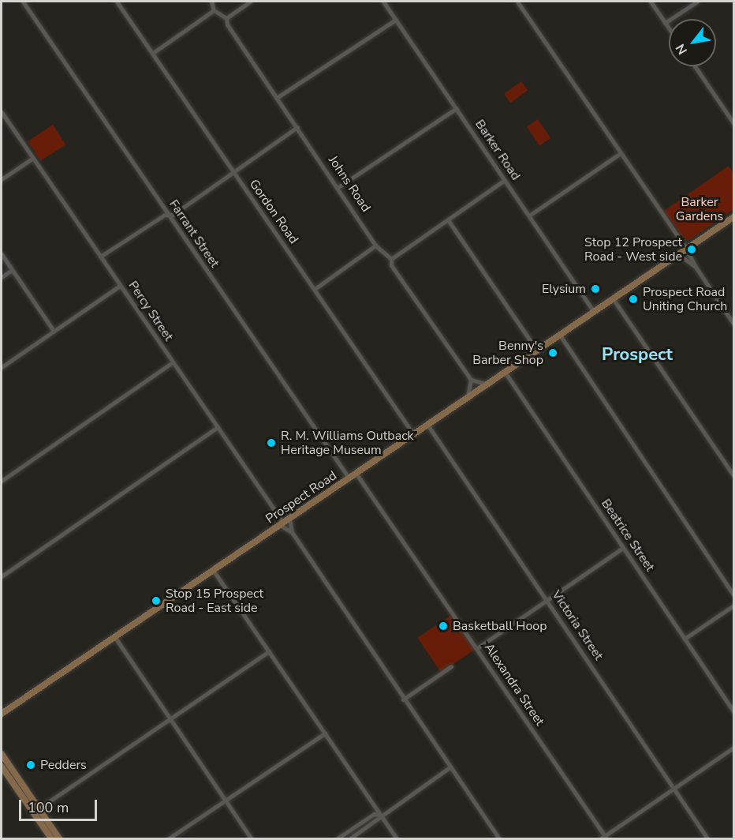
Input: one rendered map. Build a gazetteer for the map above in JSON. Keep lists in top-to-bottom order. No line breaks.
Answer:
{"streets":{"main road":["Prospect Road"],"street":["Barker Road","Johns Road","Gordon Road","Farrant Street","Percy Street","Beatrice Street","Victoria Street","Alexandra Street"]},"crossings":[["Barker Road","Prospect Road"],["Gordon Road","Prospect Road"],["Farrant Street","Prospect Road"],["Percy Street","Prospect Road"],["Prospect Road","Beatrice Street"],["Prospect Road","Victoria Street"],["Prospect Road","Alexandra Street"]],"districts":["Prospect"],"parks":["Barker Gardens"],"places":["Stop 12 Prospect Road - West side","Elysium","Prospect Road Uniting Church","Benny's Barber Shop","R. M. Williams Outback Heritage Museum","Stop 15 Prospect Road - East side","Basketball Hoop","Pedders"],"scale_bar":"100 m","north":"bottom left"}
